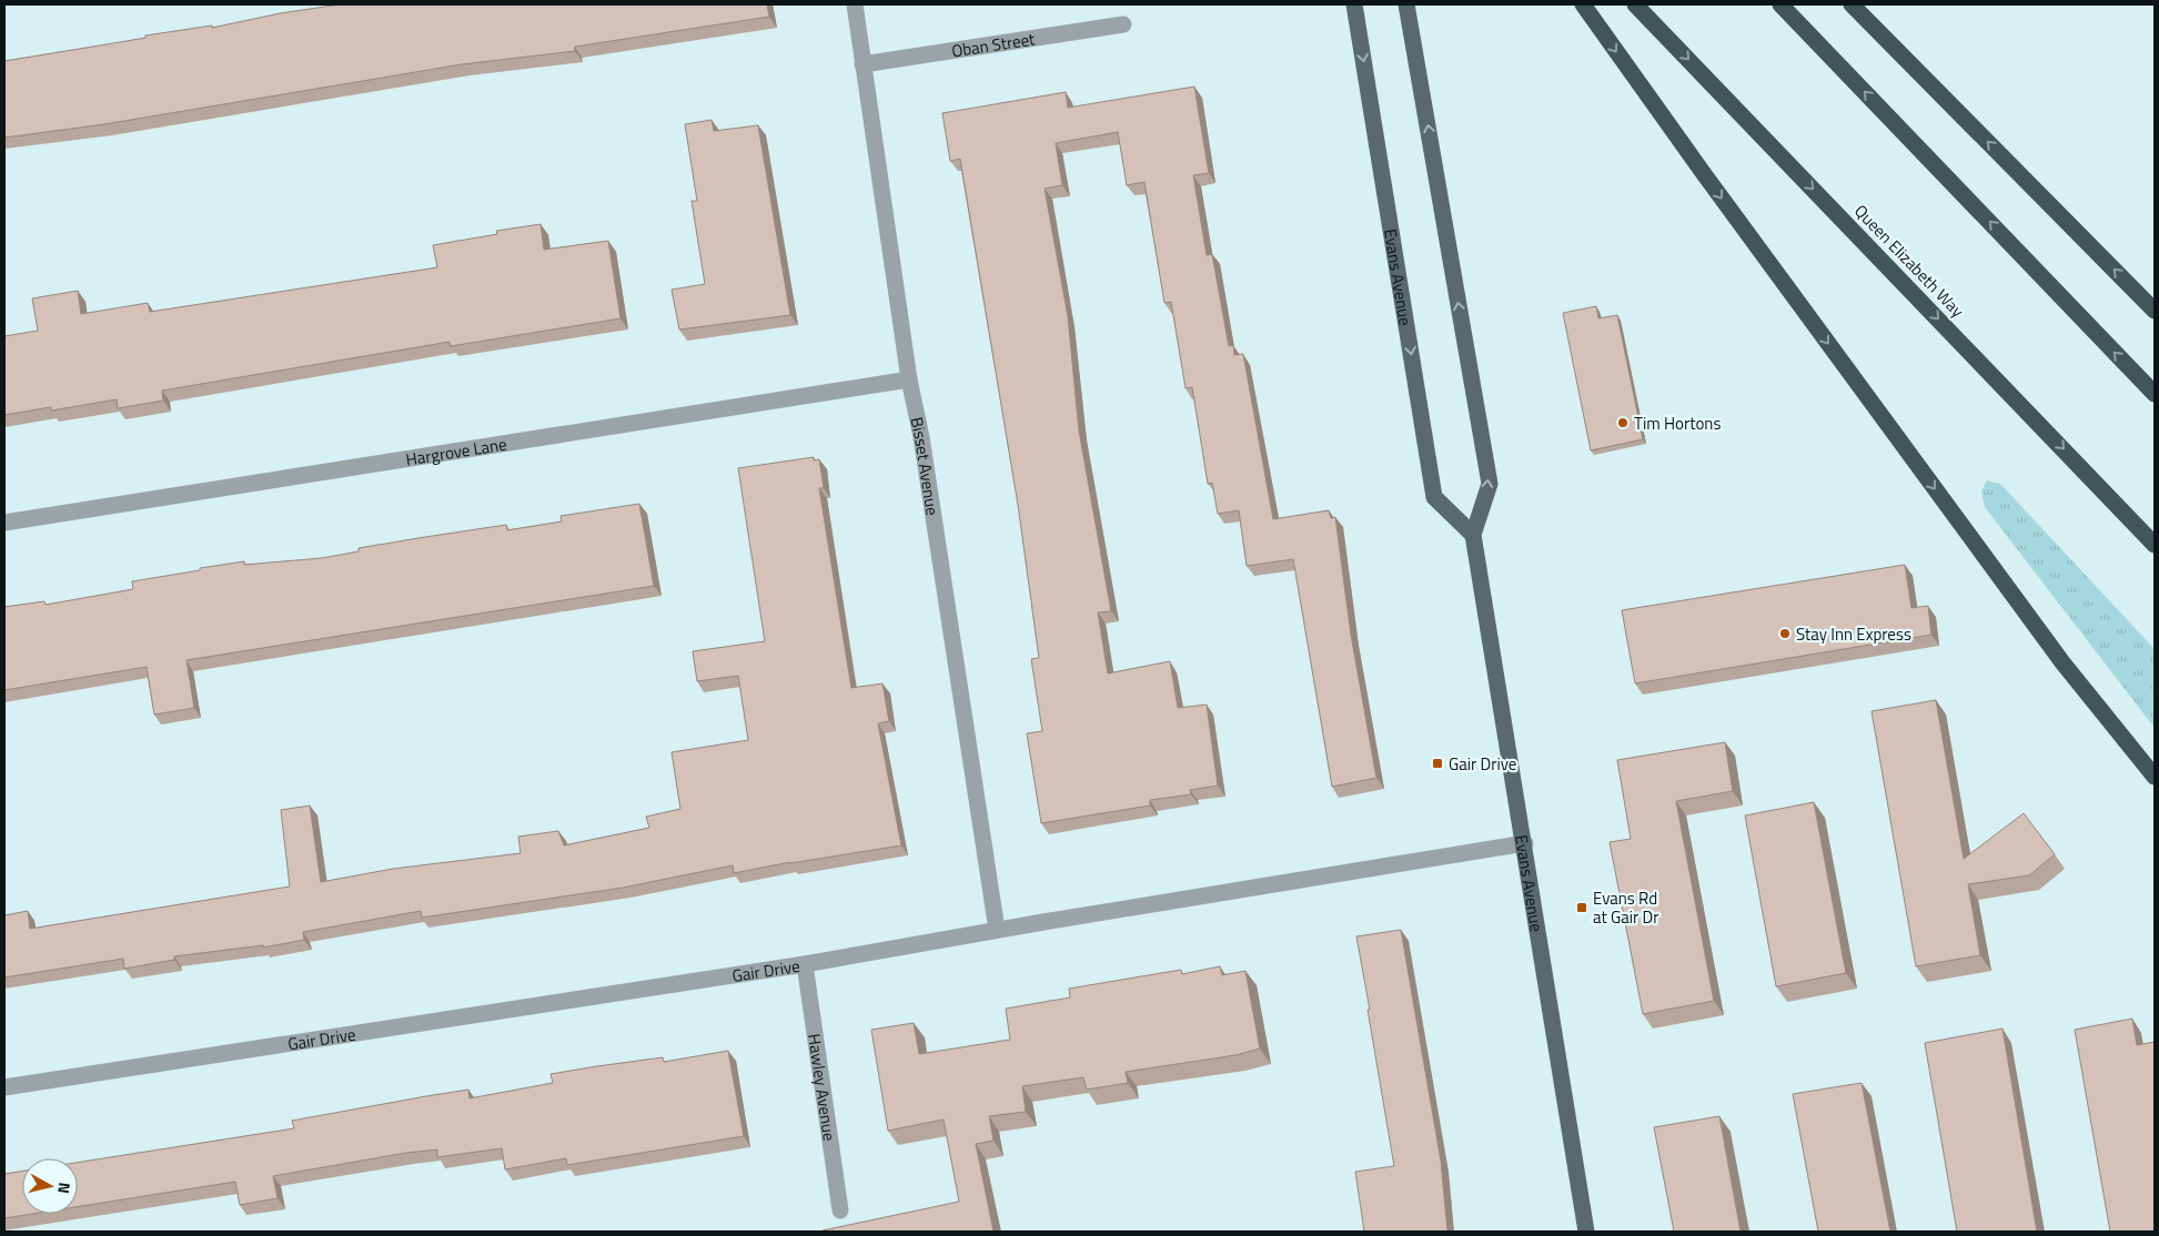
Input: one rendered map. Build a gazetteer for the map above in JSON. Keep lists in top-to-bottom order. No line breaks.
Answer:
{"streets":{"highway":["Queen Elizabeth Way"],"main road":["Evans Avenue"],"street":["Oban Street","Hargrove Lane","Bisset Avenue","Gair Drive","Hawley Avenue"]},"crossings":[["Oban Street","Bisset Avenue"],["Evans Avenue","Gair Drive"],["Hargrove Lane","Bisset Avenue"],["Bisset Avenue","Gair Drive"],["Gair Drive","Hawley Avenue"]],"places":{"other":["Tim Hortons","Stay Inn Express"],"transit":["Gair Drive","Evans Rd at Gair Dr"]},"north":"right"}
